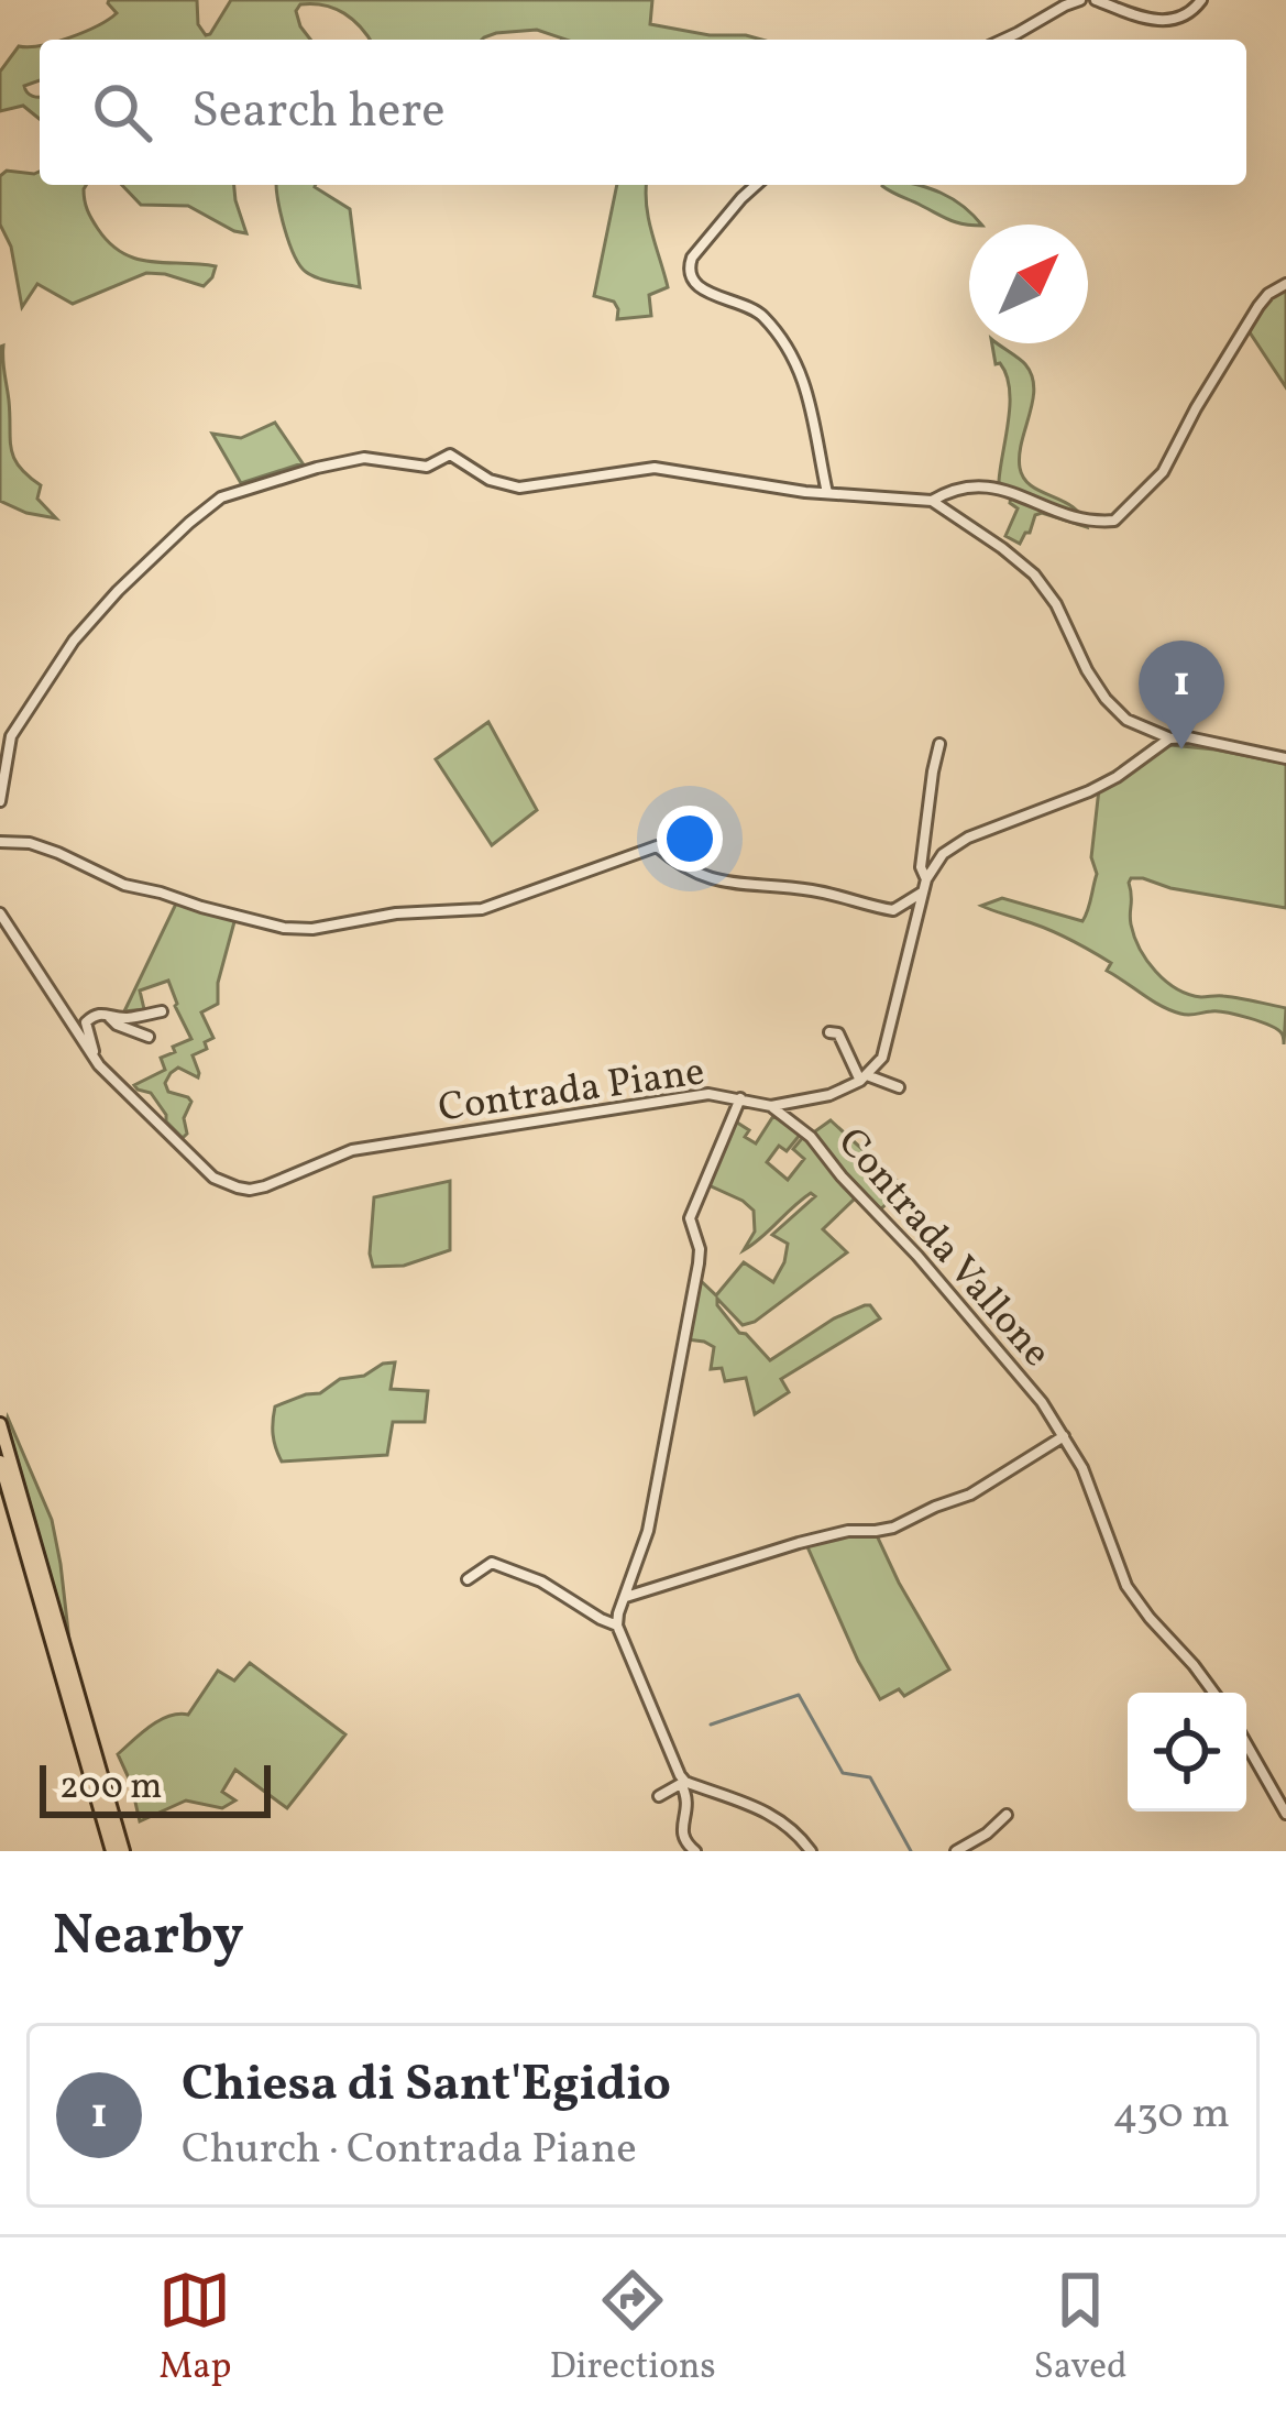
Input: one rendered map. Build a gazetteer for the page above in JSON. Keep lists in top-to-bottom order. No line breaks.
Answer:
{"streets":{"street":["Contrada Piane","Contrada Vallone"]},"crossings":[["Contrada Piane","Contrada Vallone"]],"scale_bar":"200 m","north":"top right","page":{"search":"Search here","pins":"1","scale":"200 m","heading":"Nearby","list":[{"mark":"1","name":"Chiesa di Sant'Egidio","note":"Church · Contrada Piane","value":"430 m"}],"nav":["Map","Directions","Saved"]}}
